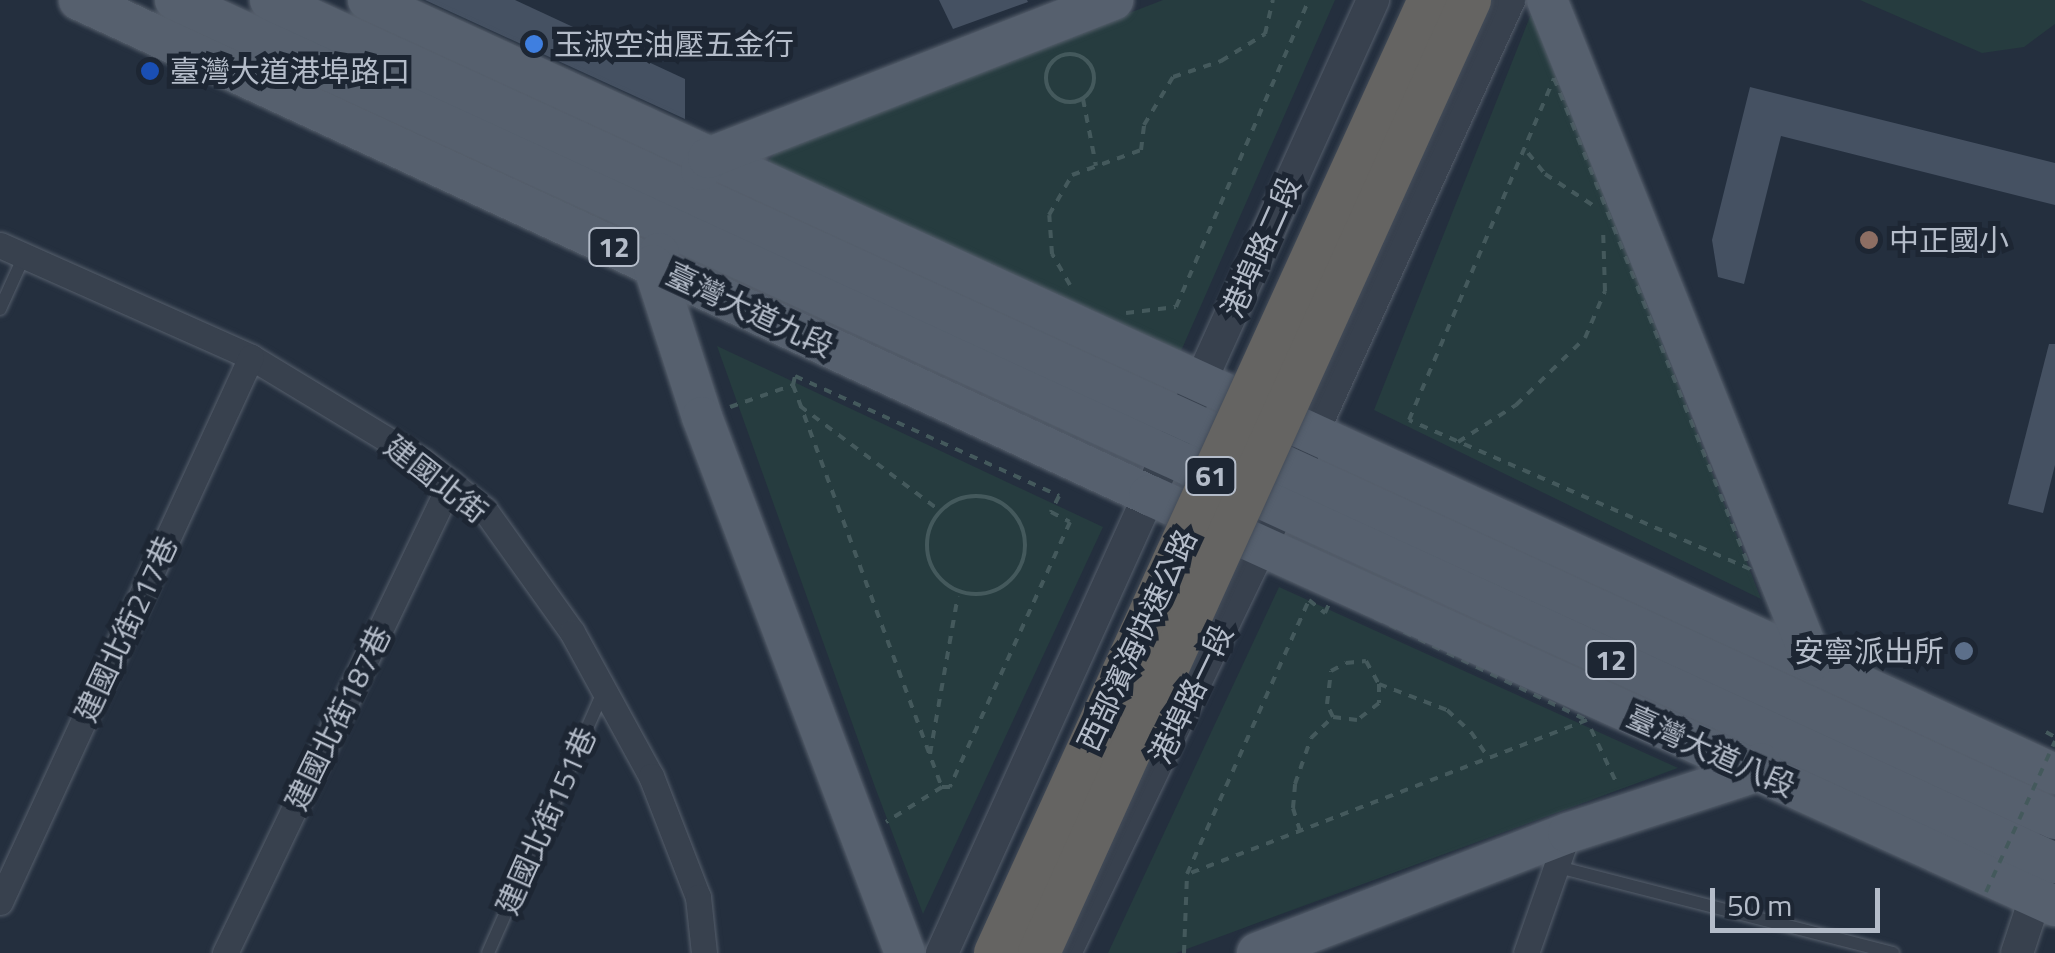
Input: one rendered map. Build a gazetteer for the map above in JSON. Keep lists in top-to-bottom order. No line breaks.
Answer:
{"streets":{"highway":["61","西部濱海快速公路"],"main road":["12","臺灣大道九段","臺灣大道八段"],"street":["港埠路二段","建國北街","建國北街217巷","港埠路一段","建國北街187巷"],"lane":["建國北街151巷"]},"crossings":[["12","港埠路二段"],["12","港埠路一段"],["港埠路二段","臺灣大道九段"],["港埠路二段","臺灣大道八段"],["臺灣大道九段","臺灣大道八段"],["建國北街","建國北街217巷"],["建國北街","建國北街187巷"],["建國北街","建國北街151巷"],["港埠路一段","臺灣大道八段"]],"places":["玉淑空油壓五金行","臺灣大道港埠路口","中正國小","安寧派出所"],"scale_bar":"50 m"}
